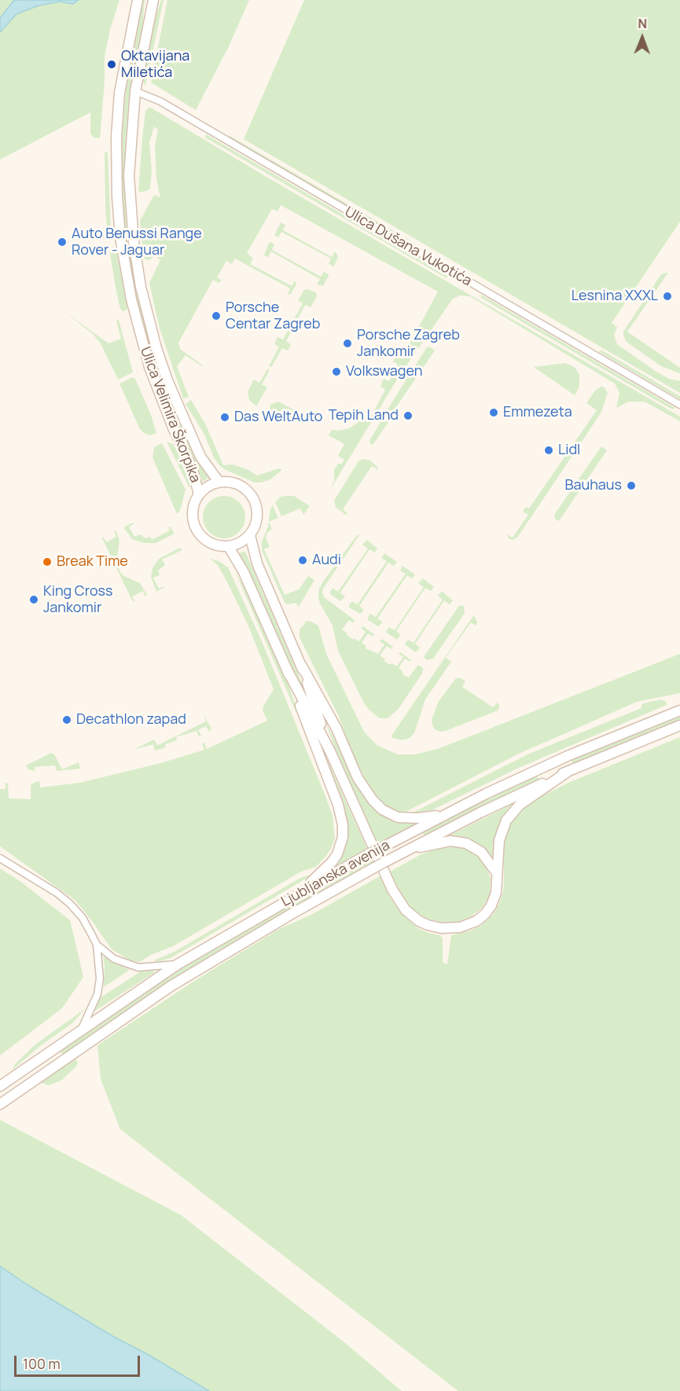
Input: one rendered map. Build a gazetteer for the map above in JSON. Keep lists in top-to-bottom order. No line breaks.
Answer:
{"streets":{"main road":["Ulica Velimira Škorpika","Ljubljanska avenija"],"street":["Ulica Dušana Vukotića"]},"crossings":[["Ulica Dušana Vukotića","Ulica Velimira Škorpika"]],"places":["Oktavijana Miletića","Auto Benussi Range Rover - Jaguar","Lesnina XXXL","Porsche Centar Zagreb","Porsche Zagreb Jankomir","Volkswagen","Emmezeta","Tepih Land","Das WeltAuto","Lidl","Bauhaus","Audi","Break Time","King Cross Jankomir","Decathlon zapad"],"scale_bar":"100 m","north":"top"}
